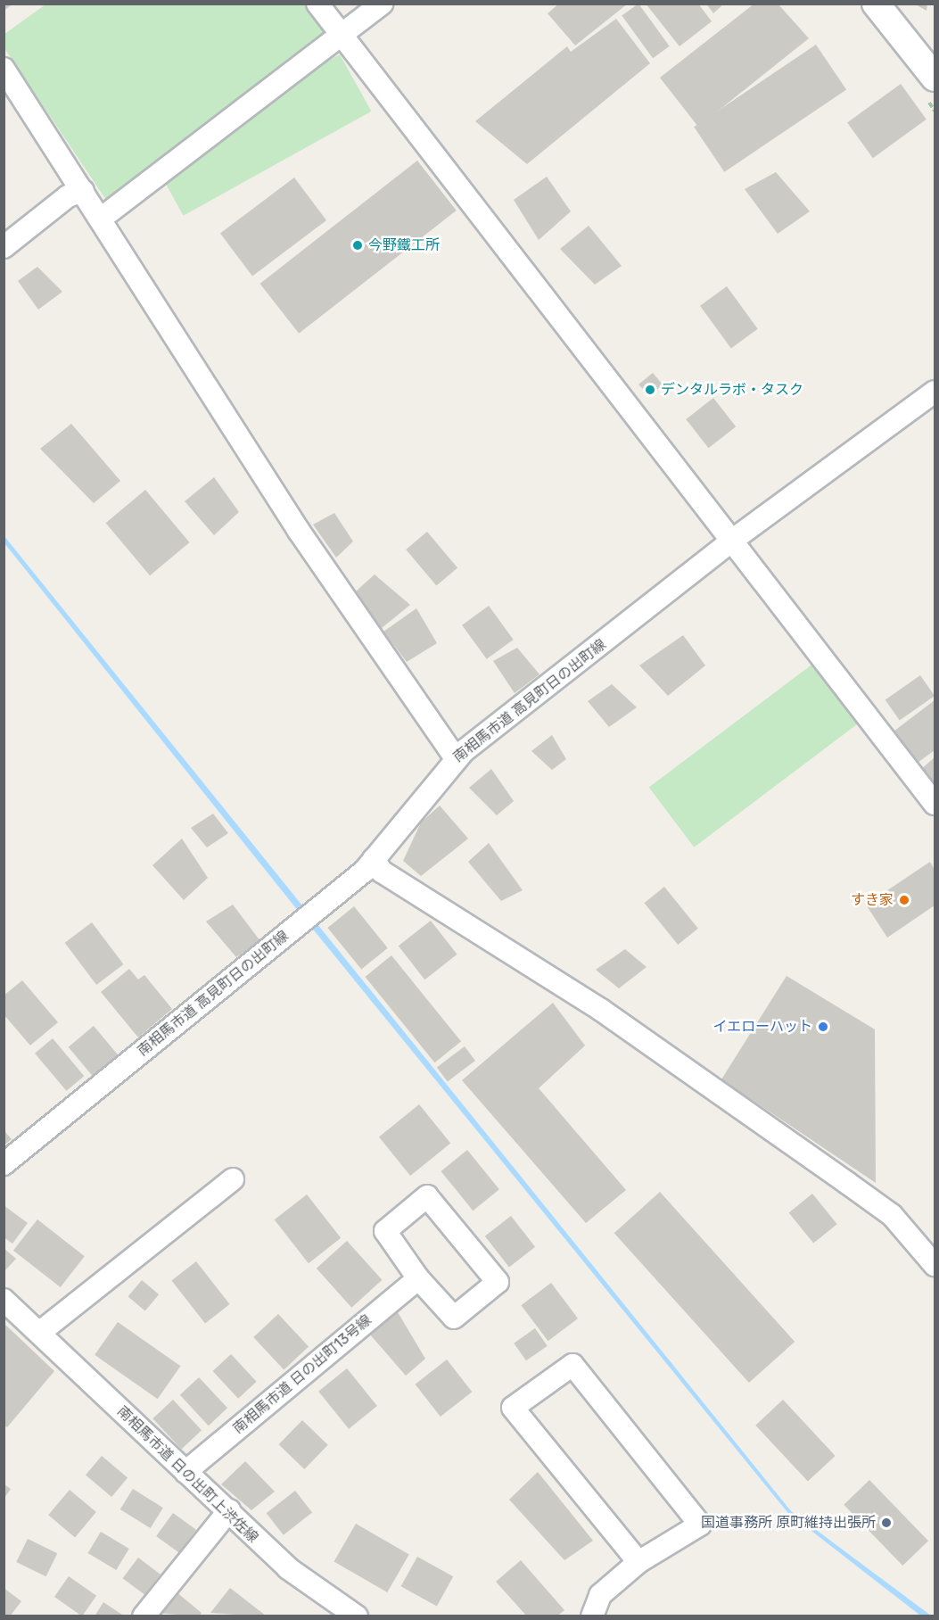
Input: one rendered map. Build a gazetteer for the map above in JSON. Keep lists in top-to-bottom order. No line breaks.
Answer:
{"streets":{"street":["南相馬市道 高見町日の出町線","南相馬市道 日の出町13号線","南相馬市道 日の出町上渋佐線"]},"crossings":[["南相馬市道 日の出町13号線","南相馬市道 日の出町上渋佐線"]],"places":["今野鐵工所","デンタルラボ・タスク","すき家","イエローハット","国道事務所 原町維持出張所"]}
